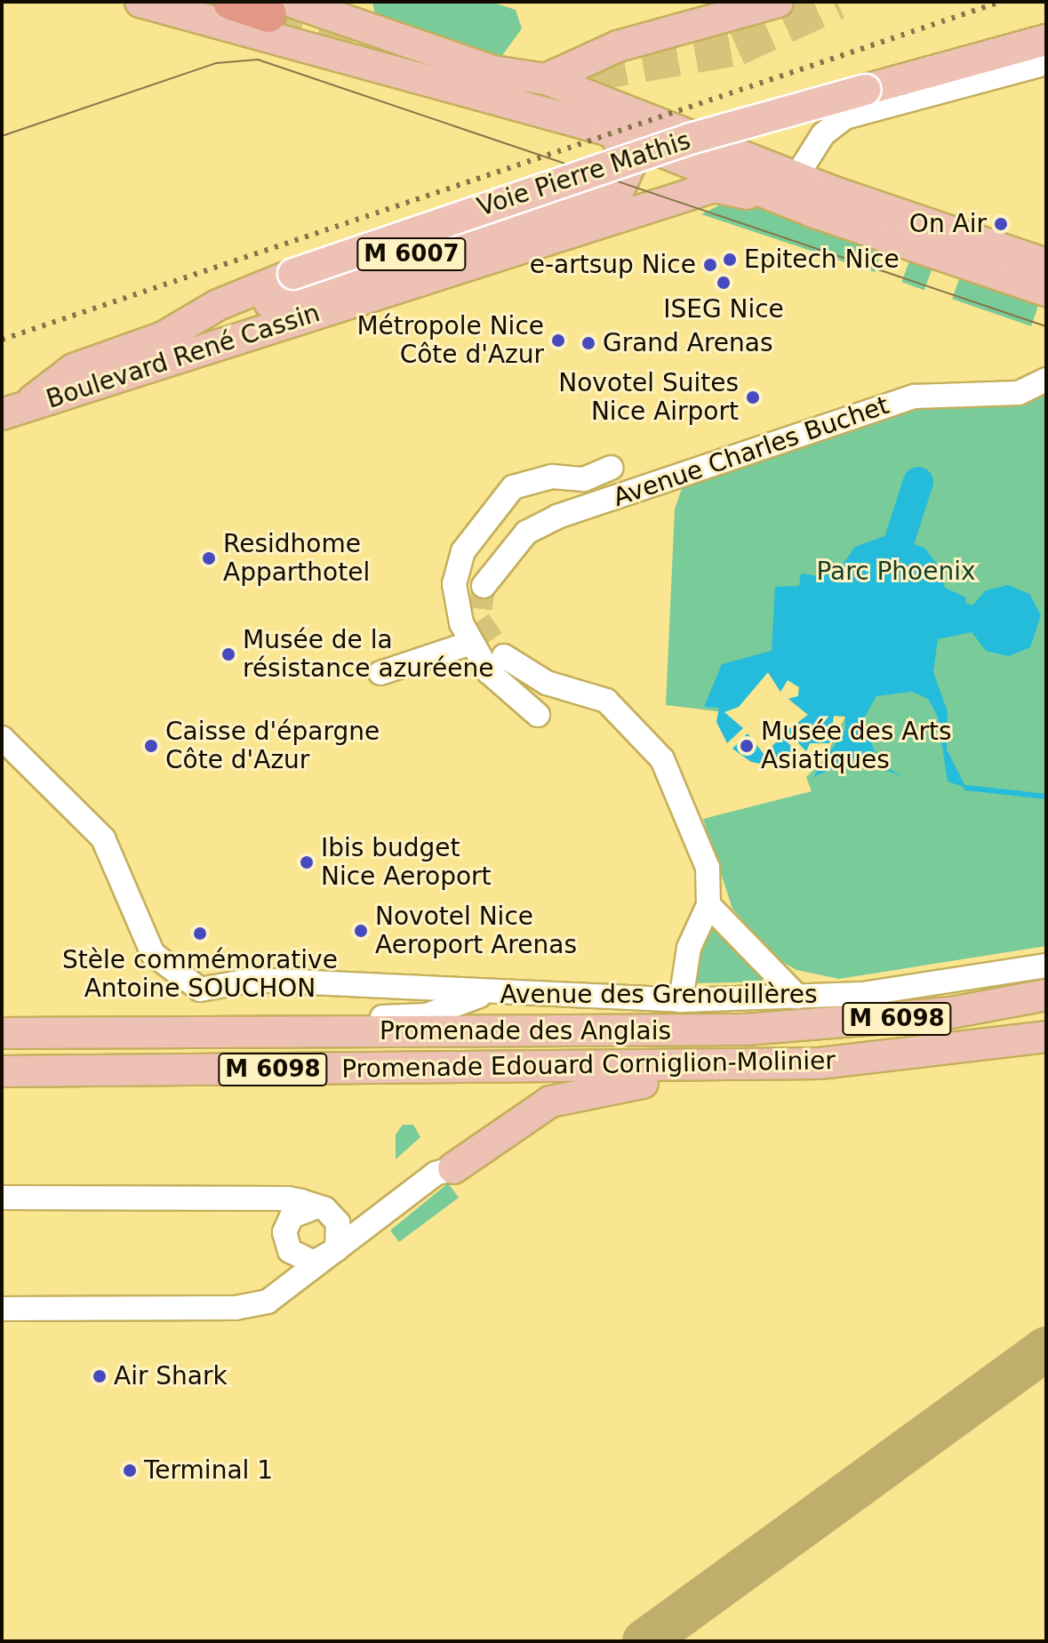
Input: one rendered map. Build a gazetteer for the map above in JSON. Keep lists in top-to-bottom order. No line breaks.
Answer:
{"streets":{"main road":["Voie Pierre Mathis","M 6007","Boulevard René Cassin","M 6098","Promenade des Anglais","Promenade Edouard Corniglion-Molinier"],"street":["Avenue Charles Buchet","Avenue des Grenouillères"]},"crossings":[["Voie Pierre Mathis","Boulevard René Cassin"],["Avenue des Grenouillères","Promenade des Anglais"]],"parks":["Parc Phoenix"],"places":["On Air","Epitech Nice","e-artsup Nice","ISEG Nice","Métropole Nice Côte d'Azur","Grand Arenas","Novotel Suites Nice Airport","Residhome Apparthotel","Musée de la résistance azuréene","Caisse d'épargne Côte d'Azur","Musée des Arts Asiatiques","Ibis budget Nice Aeroport","Novotel Nice Aeroport Arenas","Stèle commémorative Antoine SOUCHON","Air Shark","Terminal 1"]}
